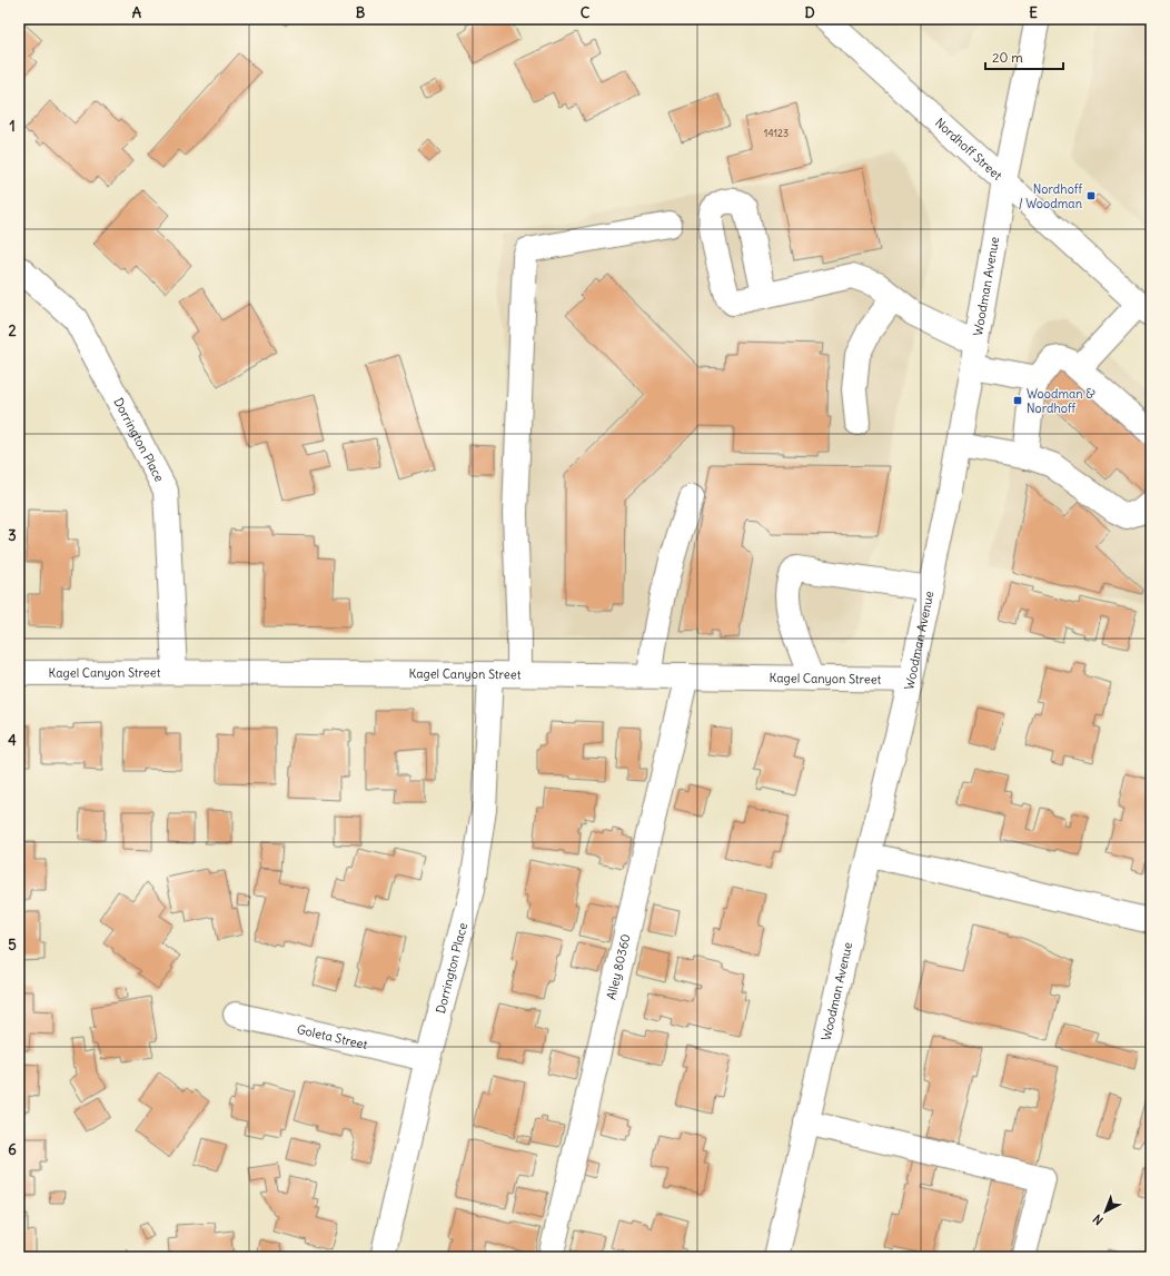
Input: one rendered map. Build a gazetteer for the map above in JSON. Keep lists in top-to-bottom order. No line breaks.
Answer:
{"streets":{"street":["Nordhoff Street","Woodman Avenue","Dorrington Place","Kagel Canyon Street","Alley 80360","Goleta Street"]},"crossings":[["Nordhoff Street","Woodman Avenue"],["Woodman Avenue","Kagel Canyon Street"],["Dorrington Place","Kagel Canyon Street"],["Dorrington Place","Goleta Street"],["Kagel Canyon Street","Alley 80360"]],"places":{"transit":["Nordhoff / Woodman","Woodman & Nordhoff"]},"house_numbers":["14123"],"scale_bar":"20 m","north":"bottom left","grid":{"columns":["A","B","C","D","E"],"rows":["1","2","3","4","5","6"]}}
